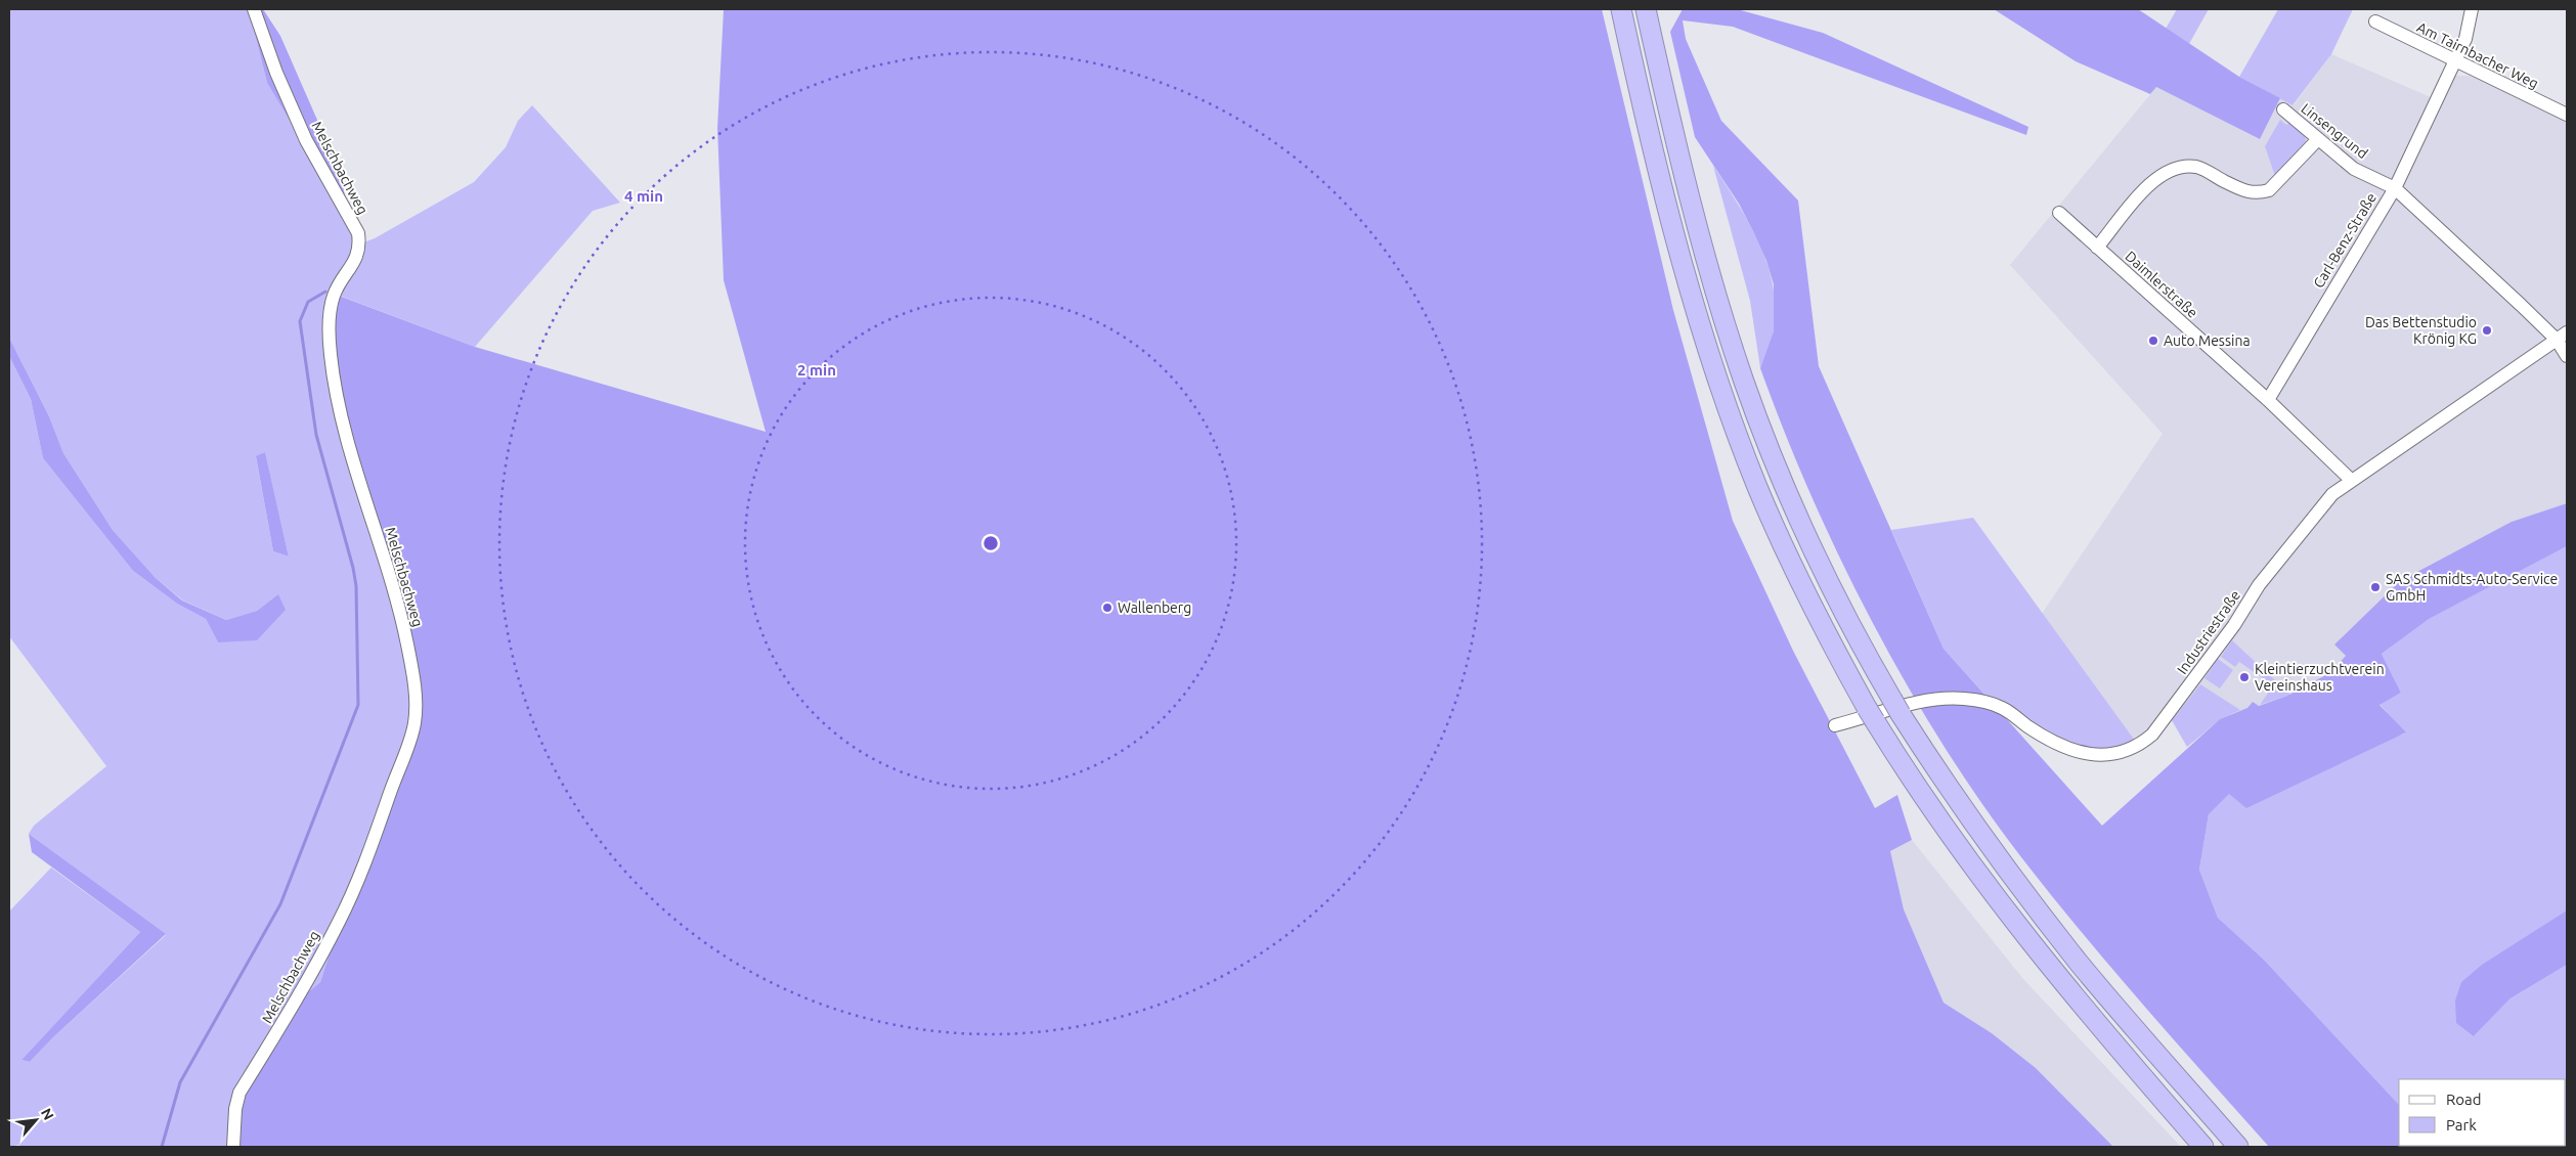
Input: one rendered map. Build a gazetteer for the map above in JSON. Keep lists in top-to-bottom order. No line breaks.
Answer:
{"streets":{"street":["Am Tairnbacher Weg","Linsengrund","Melschbachweg","Carl-Benz-Straße","Daimlerstraße","Industriestraße"]},"crossings":[["Linsengrund","Carl-Benz-Straße"],["Carl-Benz-Straße","Daimlerstraße"],["Carl-Benz-Straße","Industriestraße"]],"places":["Das Bettenstudio Krönig KG","Auto Messina","SAS Schmidts-Auto-Service GmbH","Wallenberg","Kleintierzuchtverein Vereinshaus"],"legend":["Road","Park"],"north":"top right","rings":["4 min","2 min"]}
